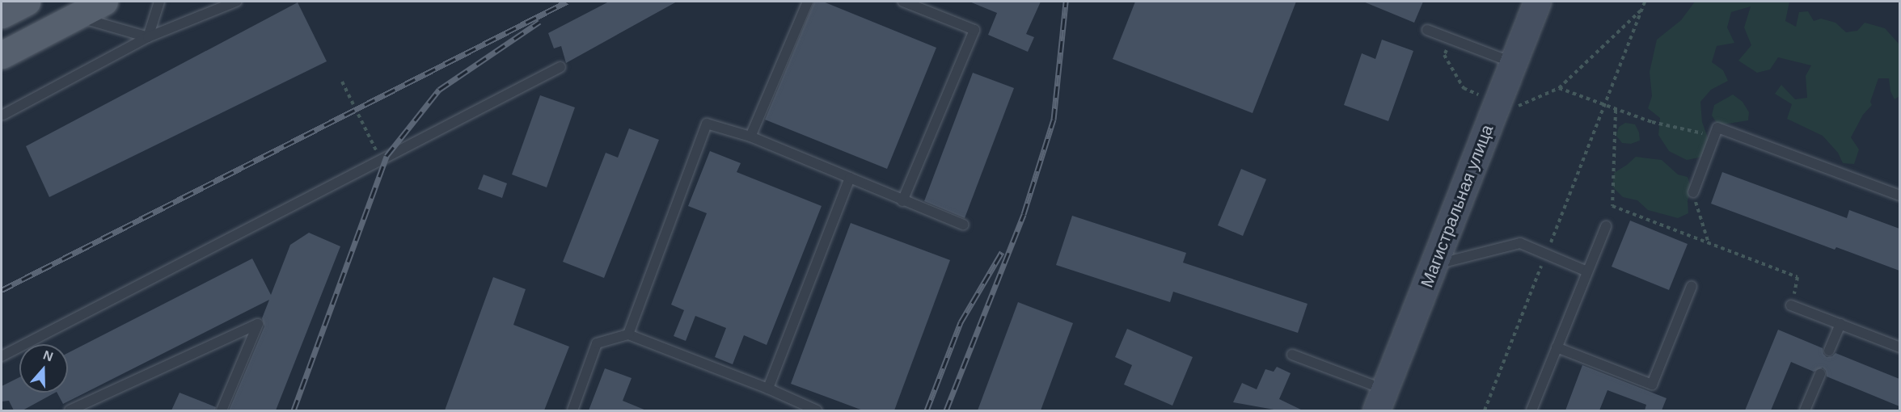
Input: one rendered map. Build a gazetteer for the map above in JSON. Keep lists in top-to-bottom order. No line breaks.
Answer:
{"streets":{"main road":["Магистральная улица"]},"north":"top"}
